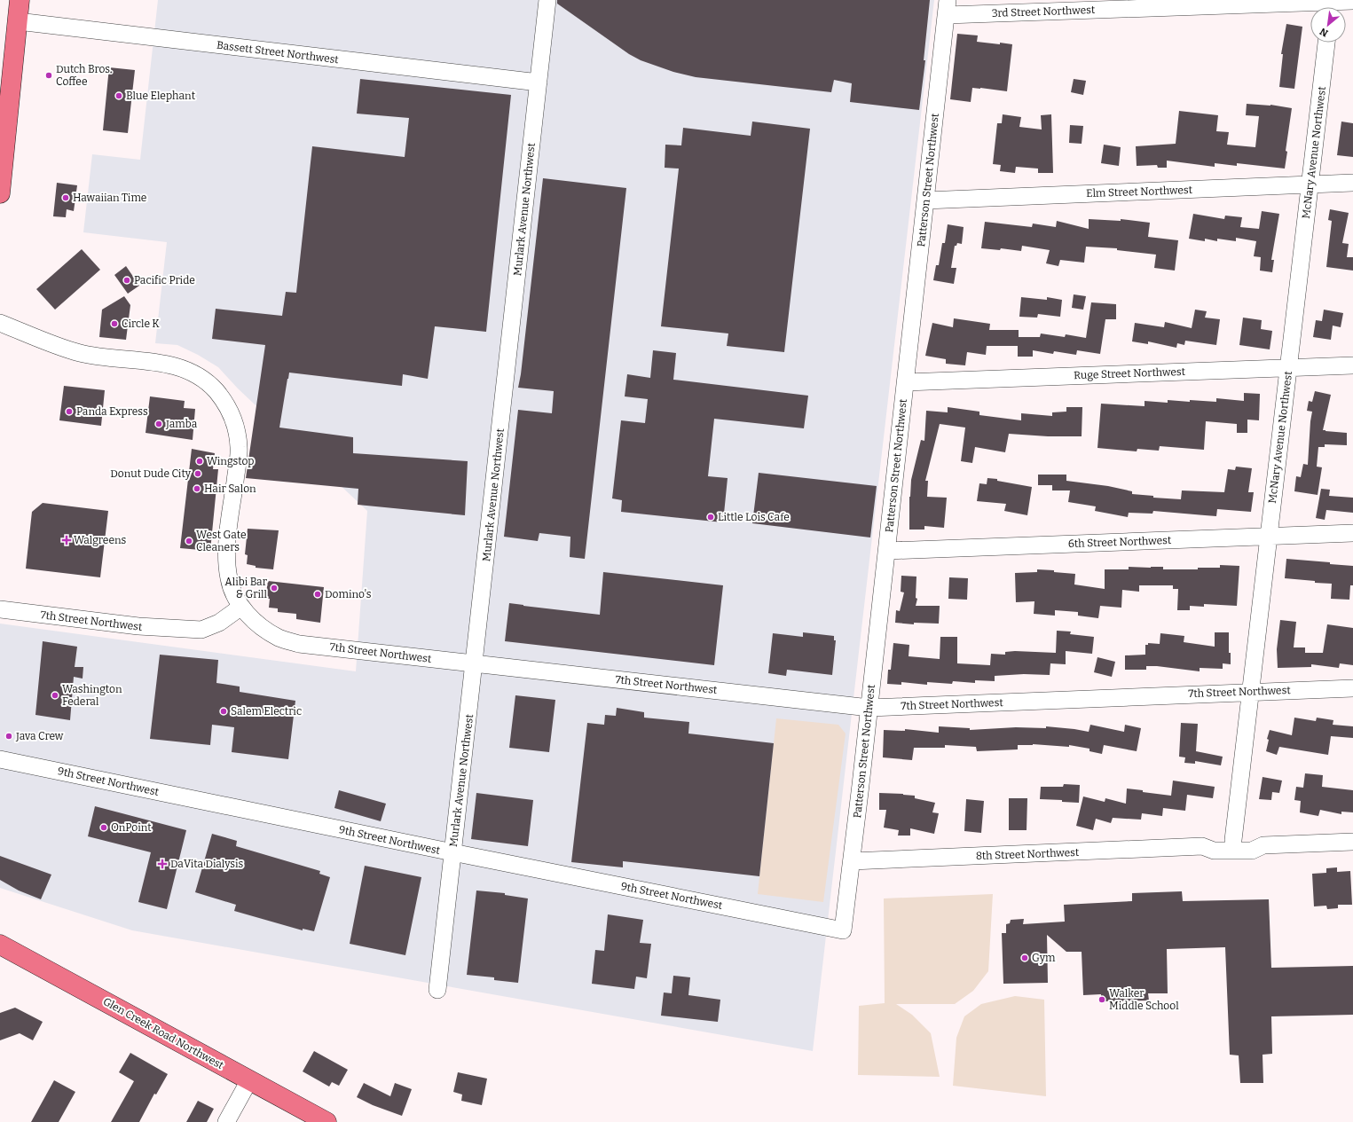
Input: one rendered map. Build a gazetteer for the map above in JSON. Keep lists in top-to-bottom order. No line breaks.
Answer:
{"streets":{"main road":["Glen Creek Road Northwest"],"street":["3rd Street Northwest","Bassett Street Northwest","McNary Avenue Northwest","Patterson Street Northwest","Elm Street Northwest","Murlark Avenue Northwest","Ruge Street Northwest","6th Street Northwest","7th Street Northwest","9th Street Northwest","8th Street Northwest"]},"crossings":[["3rd Street Northwest","Patterson Street Northwest"],["Bassett Street Northwest","Murlark Avenue Northwest"],["McNary Avenue Northwest","Elm Street Northwest"],["McNary Avenue Northwest","Ruge Street Northwest"],["McNary Avenue Northwest","6th Street Northwest"],["McNary Avenue Northwest","7th Street Northwest"],["McNary Avenue Northwest","8th Street Northwest"],["Patterson Street Northwest","Elm Street Northwest"],["Patterson Street Northwest","Ruge Street Northwest"],["Patterson Street Northwest","6th Street Northwest"],["Patterson Street Northwest","7th Street Northwest"],["Patterson Street Northwest","9th Street Northwest"],["Patterson Street Northwest","8th Street Northwest"],["Murlark Avenue Northwest","7th Street Northwest"],["Murlark Avenue Northwest","9th Street Northwest"]],"places":{"other":["Dutch Bros. Coffee","Blue Elephant","Hawaiian Time","Pacific Pride","Circle K","Panda Express","Jamba","Wingstop","Donut Dude City","Hair Salon","Little Lois Cafe","West Gate Cleaners","Alibi Bar & Grill","Domino's","Washington Federal","Salem Electric","Java Crew","OnPoint","Gym","Walker Middle School"],"health":["Walgreens","DaVita Dialysis"]},"north":"bottom left"}
